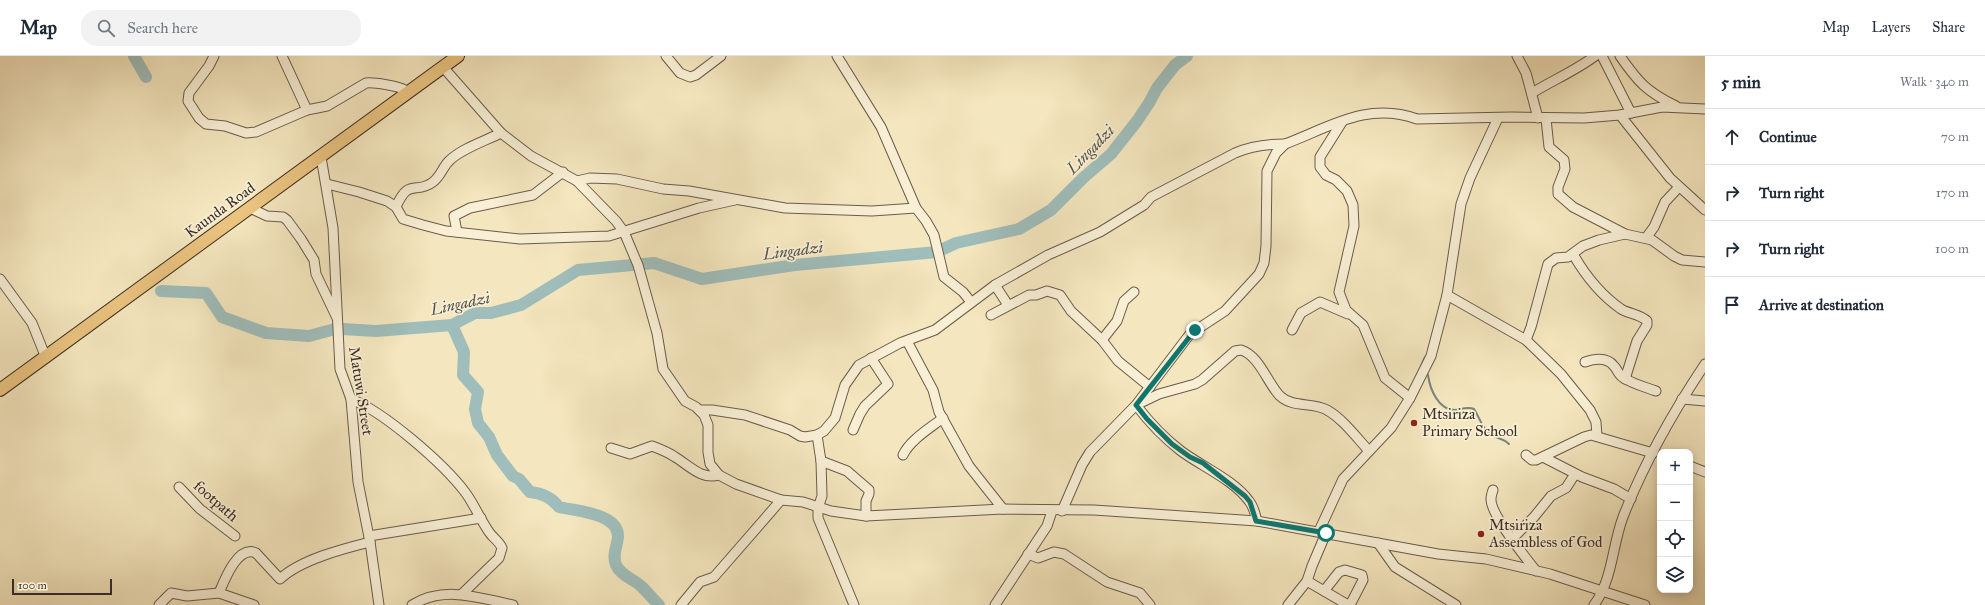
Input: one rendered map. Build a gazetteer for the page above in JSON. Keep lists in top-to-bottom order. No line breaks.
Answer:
{"streets":{"main road":["Kaunda Road"],"street":["Matuwi Street","footpath"]},"crossings":[["Kaunda Road","Matuwi Street"]],"water":["Lingadzi"],"places":["Mtsiriza Primary School","Mtsiriza Assembless of God"],"scale_bar":"100 m","page":{"header":"Map","search":"Search here","nav":["Map","Layers","Share"],"heading":["5 min","Walk · 340 m"],"list":[["Continue","70 m"],["Turn right","170 m"],["Turn right","100 m"],"Arrive at destination"],"map_buttons":["+","−"],"scale":"100 m"}}
